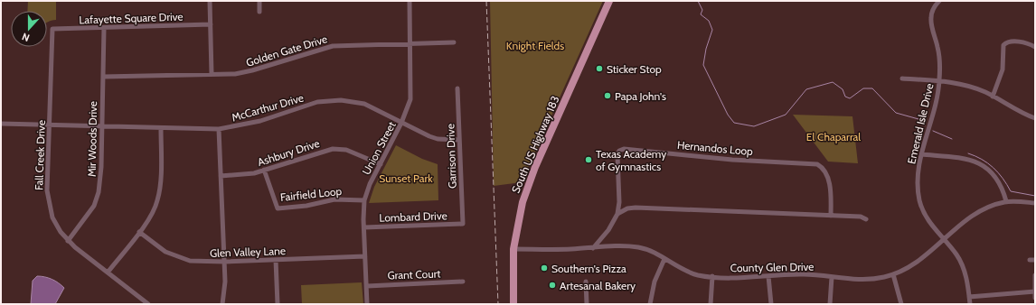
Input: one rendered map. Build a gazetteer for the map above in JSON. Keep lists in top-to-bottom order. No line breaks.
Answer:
{"streets":{"main road":["South US Highway 183"],"street":["Lafayette Square Drive","Golden Gate Drive","McCarthur Drive","Emerald Isle Drive","Mir Woods Drive","Union Street","Hernandos Loop","Ashbury Drive","Fall Creek Drive","Garrison Drive","Fairfield Loop","Lombard Drive","Glen Valley Lane","County Glen Drive","Grant Court"]},"crossings":[["Lafayette Square Drive","Mir Woods Drive"],["Lafayette Square Drive","Fall Creek Drive"],["Golden Gate Drive","Mir Woods Drive"],["Golden Gate Drive","Union Street"],["McCarthur Drive","Mir Woods Drive"],["McCarthur Drive","Union Street"],["McCarthur Drive","Fall Creek Drive"],["McCarthur Drive","Garrison Drive"],["Emerald Isle Drive","County Glen Drive"],["Mir Woods Drive","Fall Creek Drive"],["South US Highway 183","County Glen Drive"],["Union Street","Ashbury Drive"],["Union Street","Fairfield Loop"],["Union Street","Lombard Drive"],["Union Street","Glen Valley Lane"],["Union Street","Grant Court"],["Hernandos Loop","County Glen Drive"],["Ashbury Drive","Fairfield Loop"],["Garrison Drive","Lombard Drive"]],"parks":["Knight Fields","El Chaparral","Sunset Park"],"places":["Sticker Stop","Papa John's","Texas Academy of Gymnastics","Southern's Pizza","Artesanal Bakery"],"north":"bottom"}
